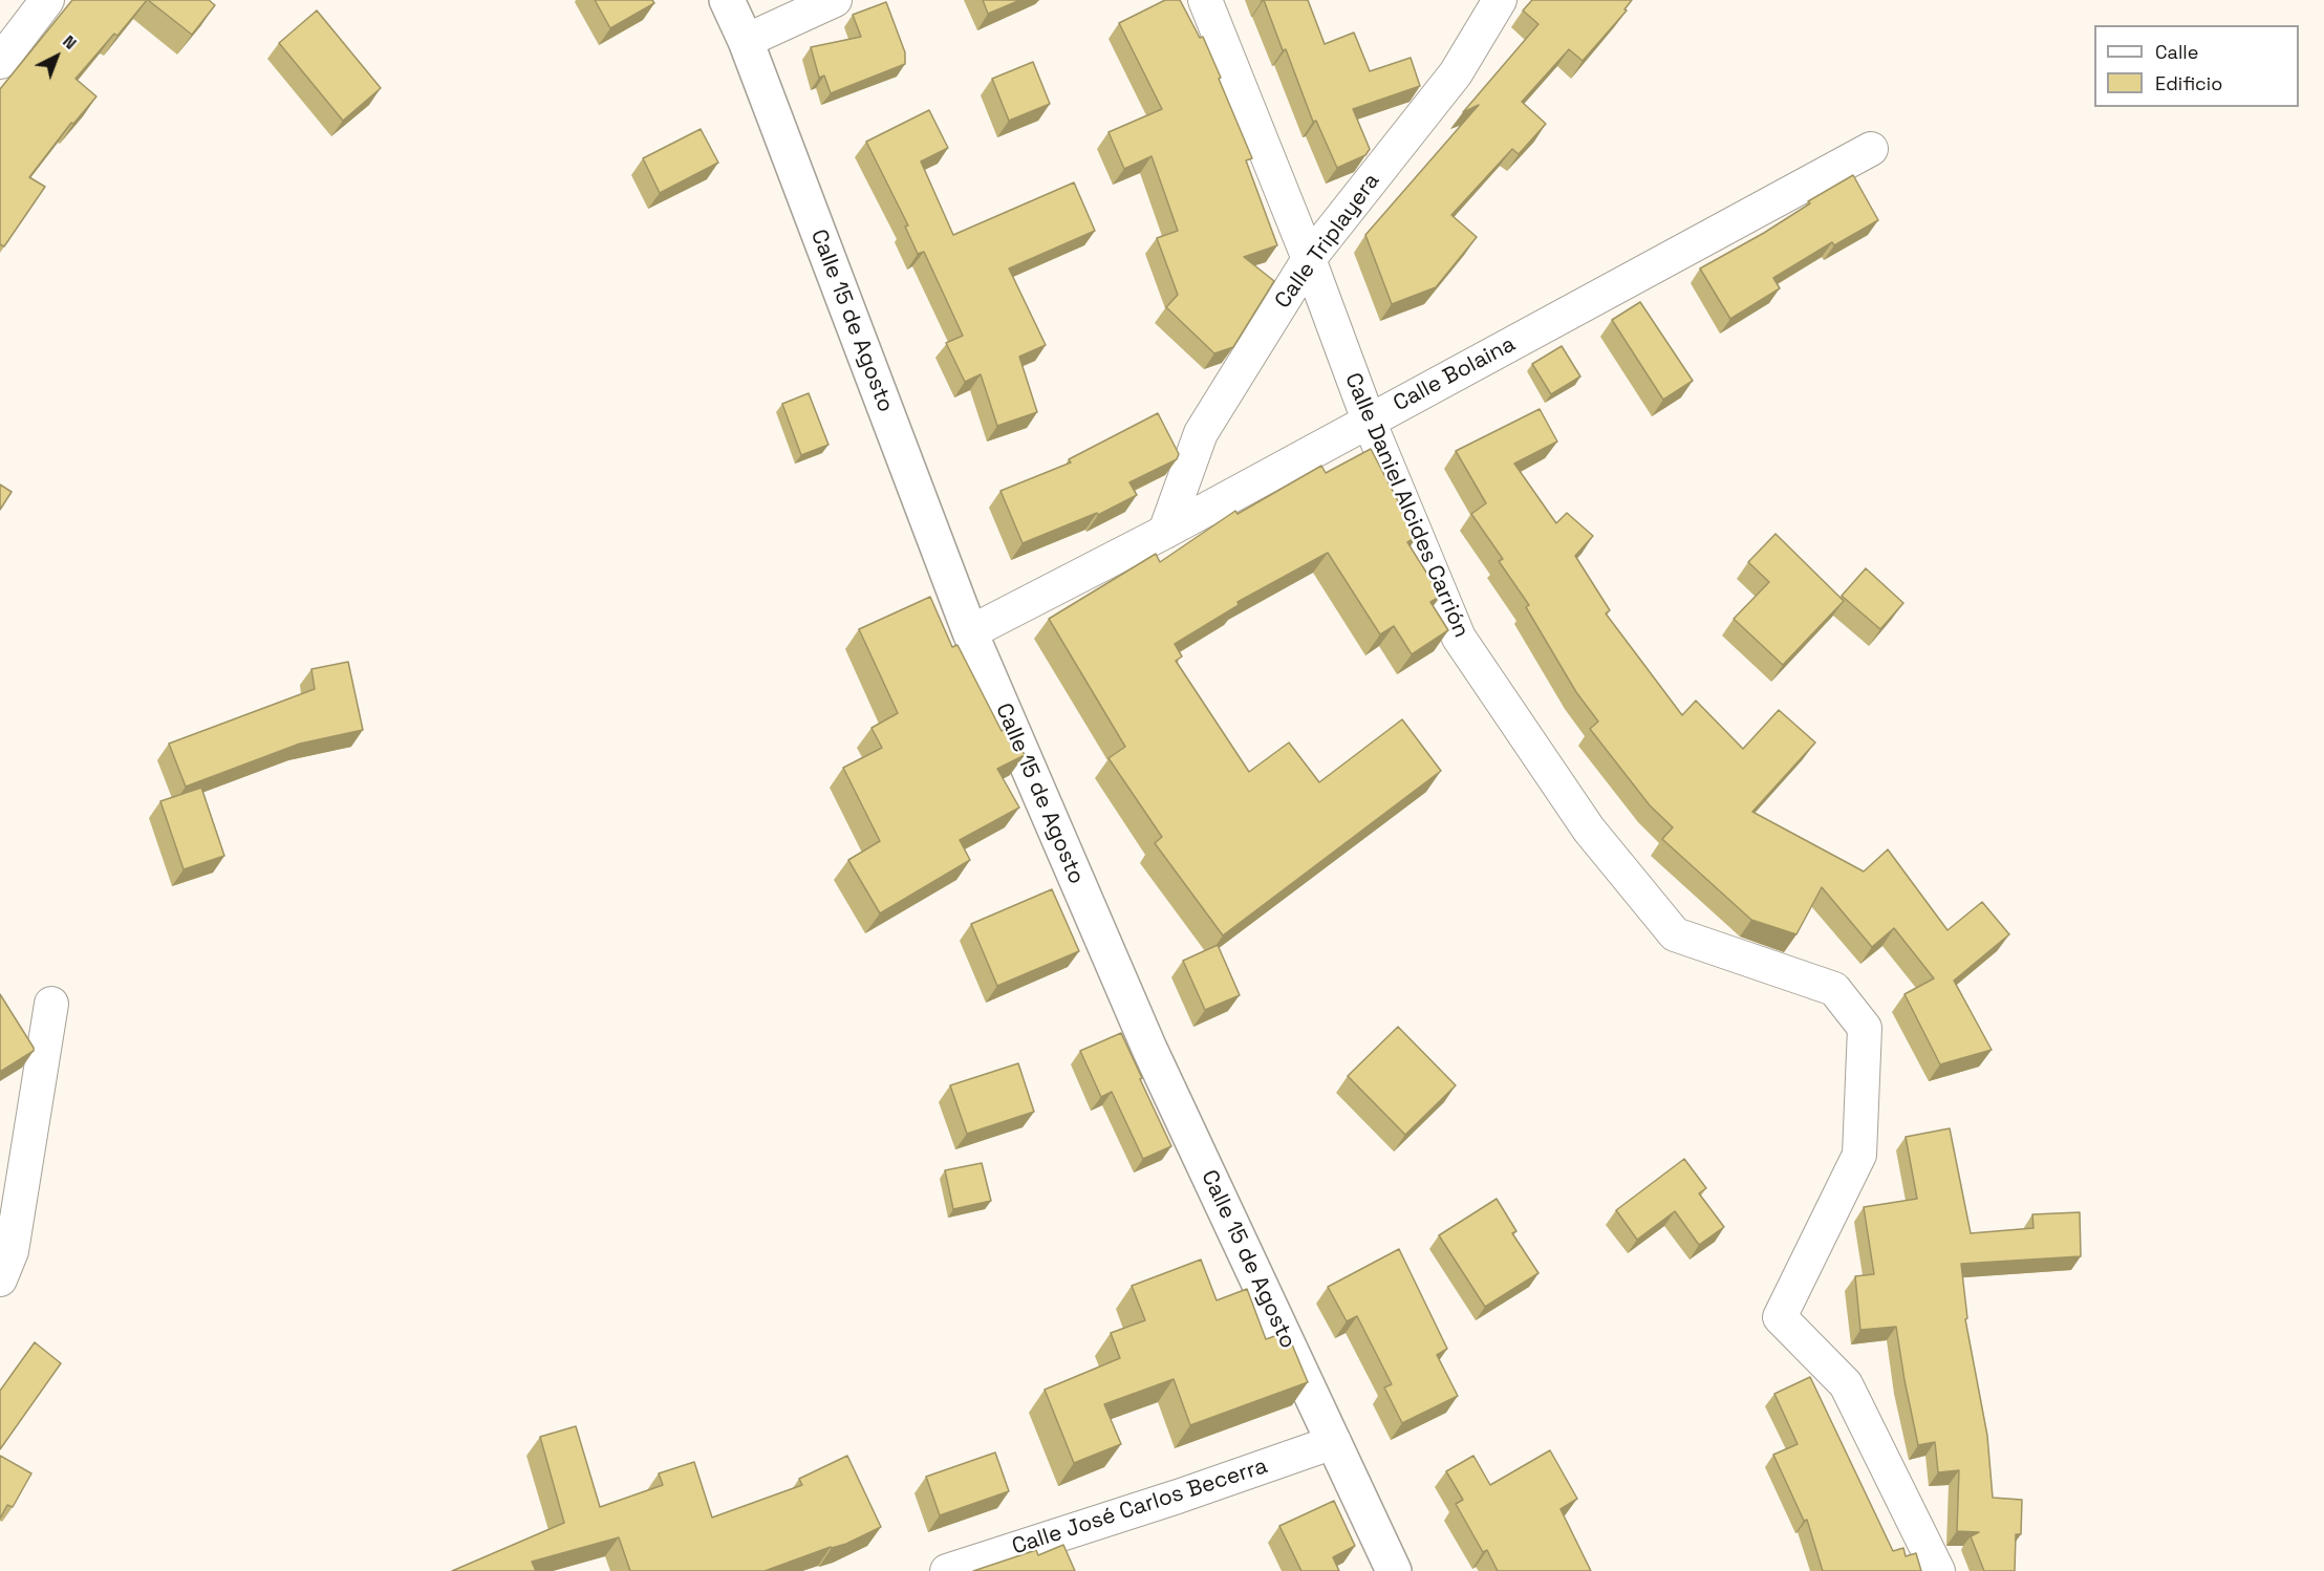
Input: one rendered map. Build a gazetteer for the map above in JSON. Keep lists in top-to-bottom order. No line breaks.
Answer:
{"streets":{"street":["Calle Triplayera","Calle 15 de Agosto","Calle Bolaina","Calle Daniel Alcides Carrión","Calle José Carlos Becerra"]},"crossings":[["Calle Triplayera","Calle Bolaina"],["Calle Triplayera","Calle Daniel Alcides Carrión"],["Calle 15 de Agosto","Calle Bolaina"],["Calle 15 de Agosto","Calle José Carlos Becerra"],["Calle Bolaina","Calle Daniel Alcides Carrión"]],"legend":["Calle","Edificio"],"north":"top right"}
